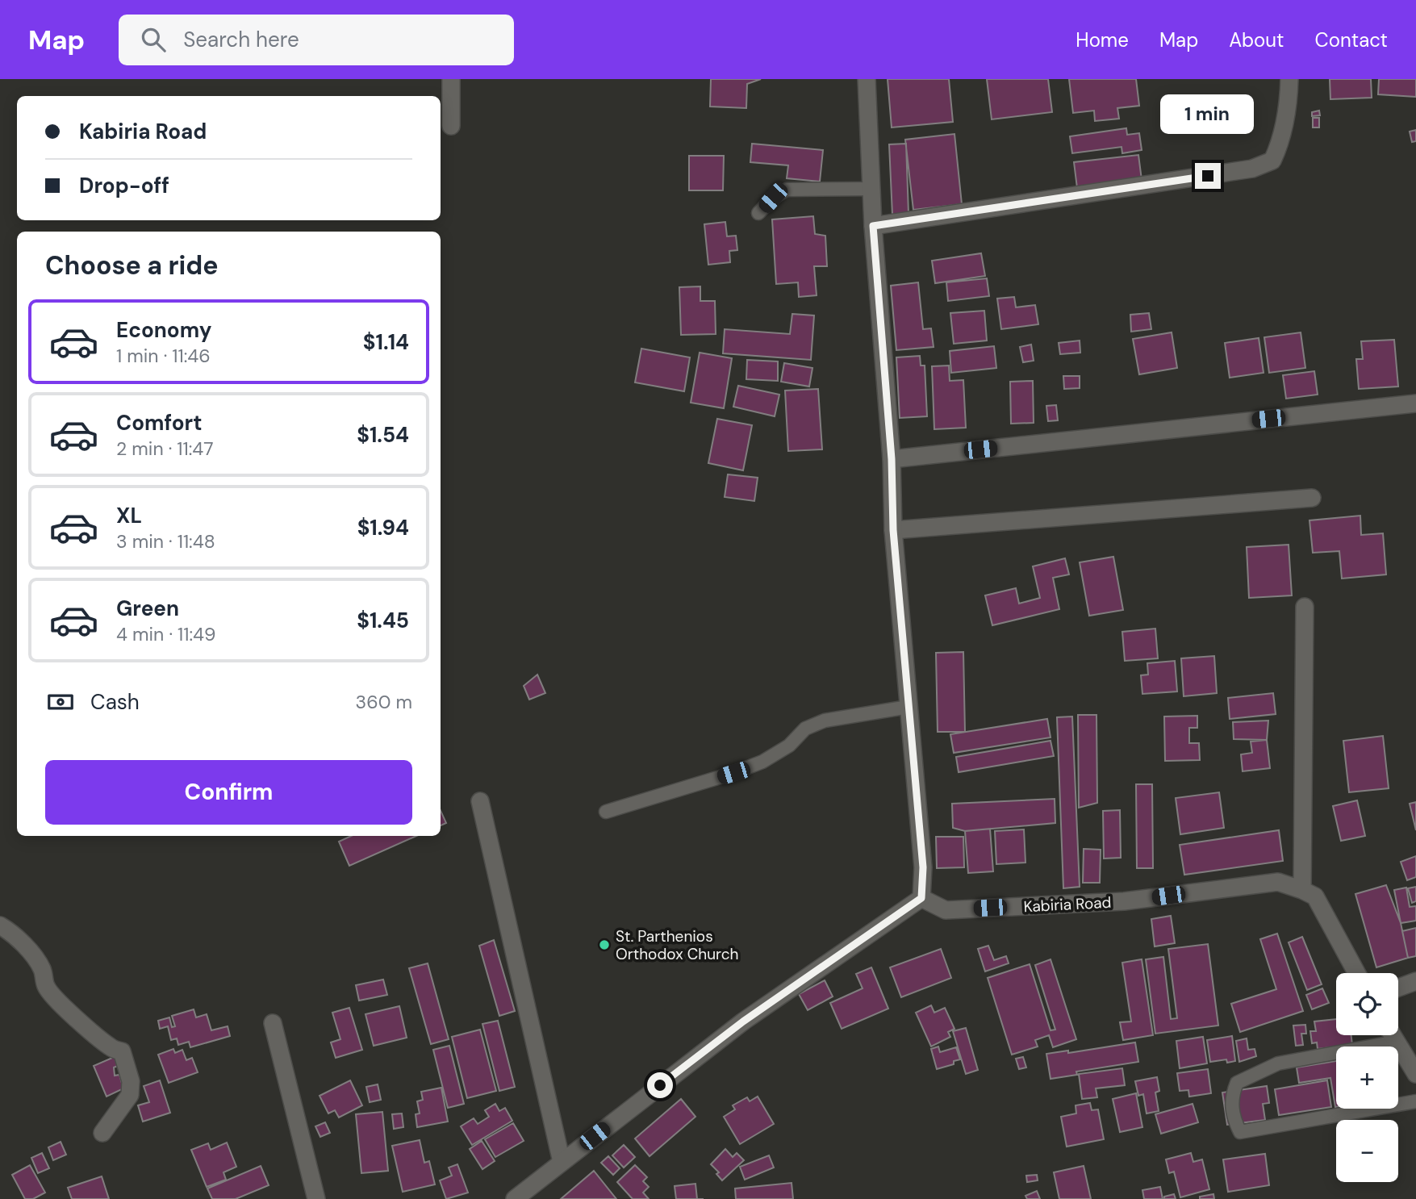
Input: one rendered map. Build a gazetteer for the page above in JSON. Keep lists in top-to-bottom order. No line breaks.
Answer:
{"streets":{"street":["Kabiria Road"]},"places":["St. Parthenios Orthodox Church"],"page":{"header":"Map","search":"Search here","nav":["Home","Map","About","Contact"],"bubble":"1 min","banner":["Kabiria Road","Drop-off"],"heading":"Choose a ride","list":[{"name":"Economy","note":"1 min · 11:46","value":"$1.14"},{"name":"Comfort","note":"2 min · 11:47","value":"$1.54"},{"name":"XL","note":"3 min · 11:48","value":"$1.94"},{"name":"Green","note":"4 min · 11:49","value":"$1.45"}],"pay":["Cash","360 m"],"buttons":"Confirm","map_buttons":["+","−"]}}
